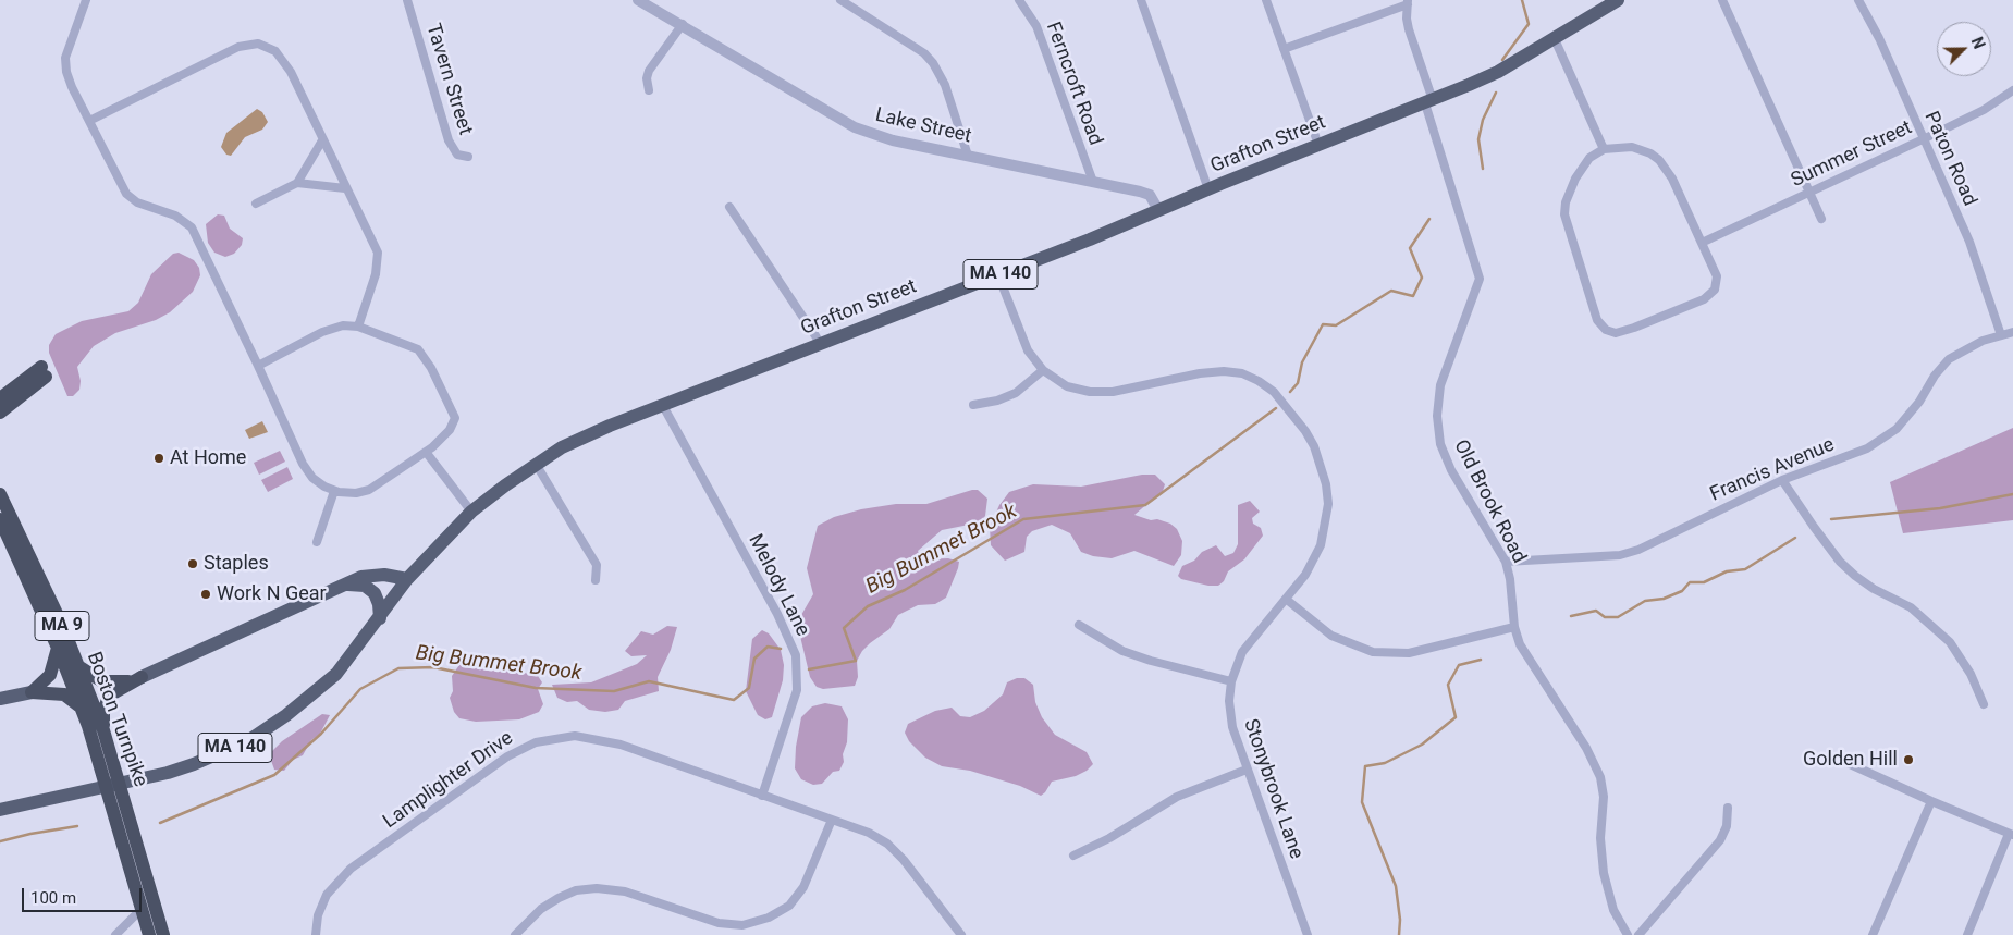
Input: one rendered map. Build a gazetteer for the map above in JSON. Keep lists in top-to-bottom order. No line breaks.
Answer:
{"streets":{"highway":["MA 9","Boston Turnpike"],"main road":["Grafton Street","MA 140"],"street":["Tavern Street","Ferncroft Road","Lake Street","Summer Street","Paton Road","Francis Avenue","Old Brook Road","Melody Lane","Lamplighter Drive","Stonybrook Lane"]},"crossings":[["Ferncroft Road","Lake Street"],["Lake Street","Grafton Street"],["Grafton Street","MA 140"],["Grafton Street","Old Brook Road"],["Grafton Street","Melody Lane"],["Grafton Street","Stonybrook Lane"],["Summer Street","Paton Road"],["Paton Road","Francis Avenue"],["Francis Avenue","Old Brook Road"],["Melody Lane","Lamplighter Drive"]],"water":["Big Bummet Brook"],"places":["At Home","Staples","Work N Gear","Golden Hill"],"scale_bar":"100 m","north":"top right"}
